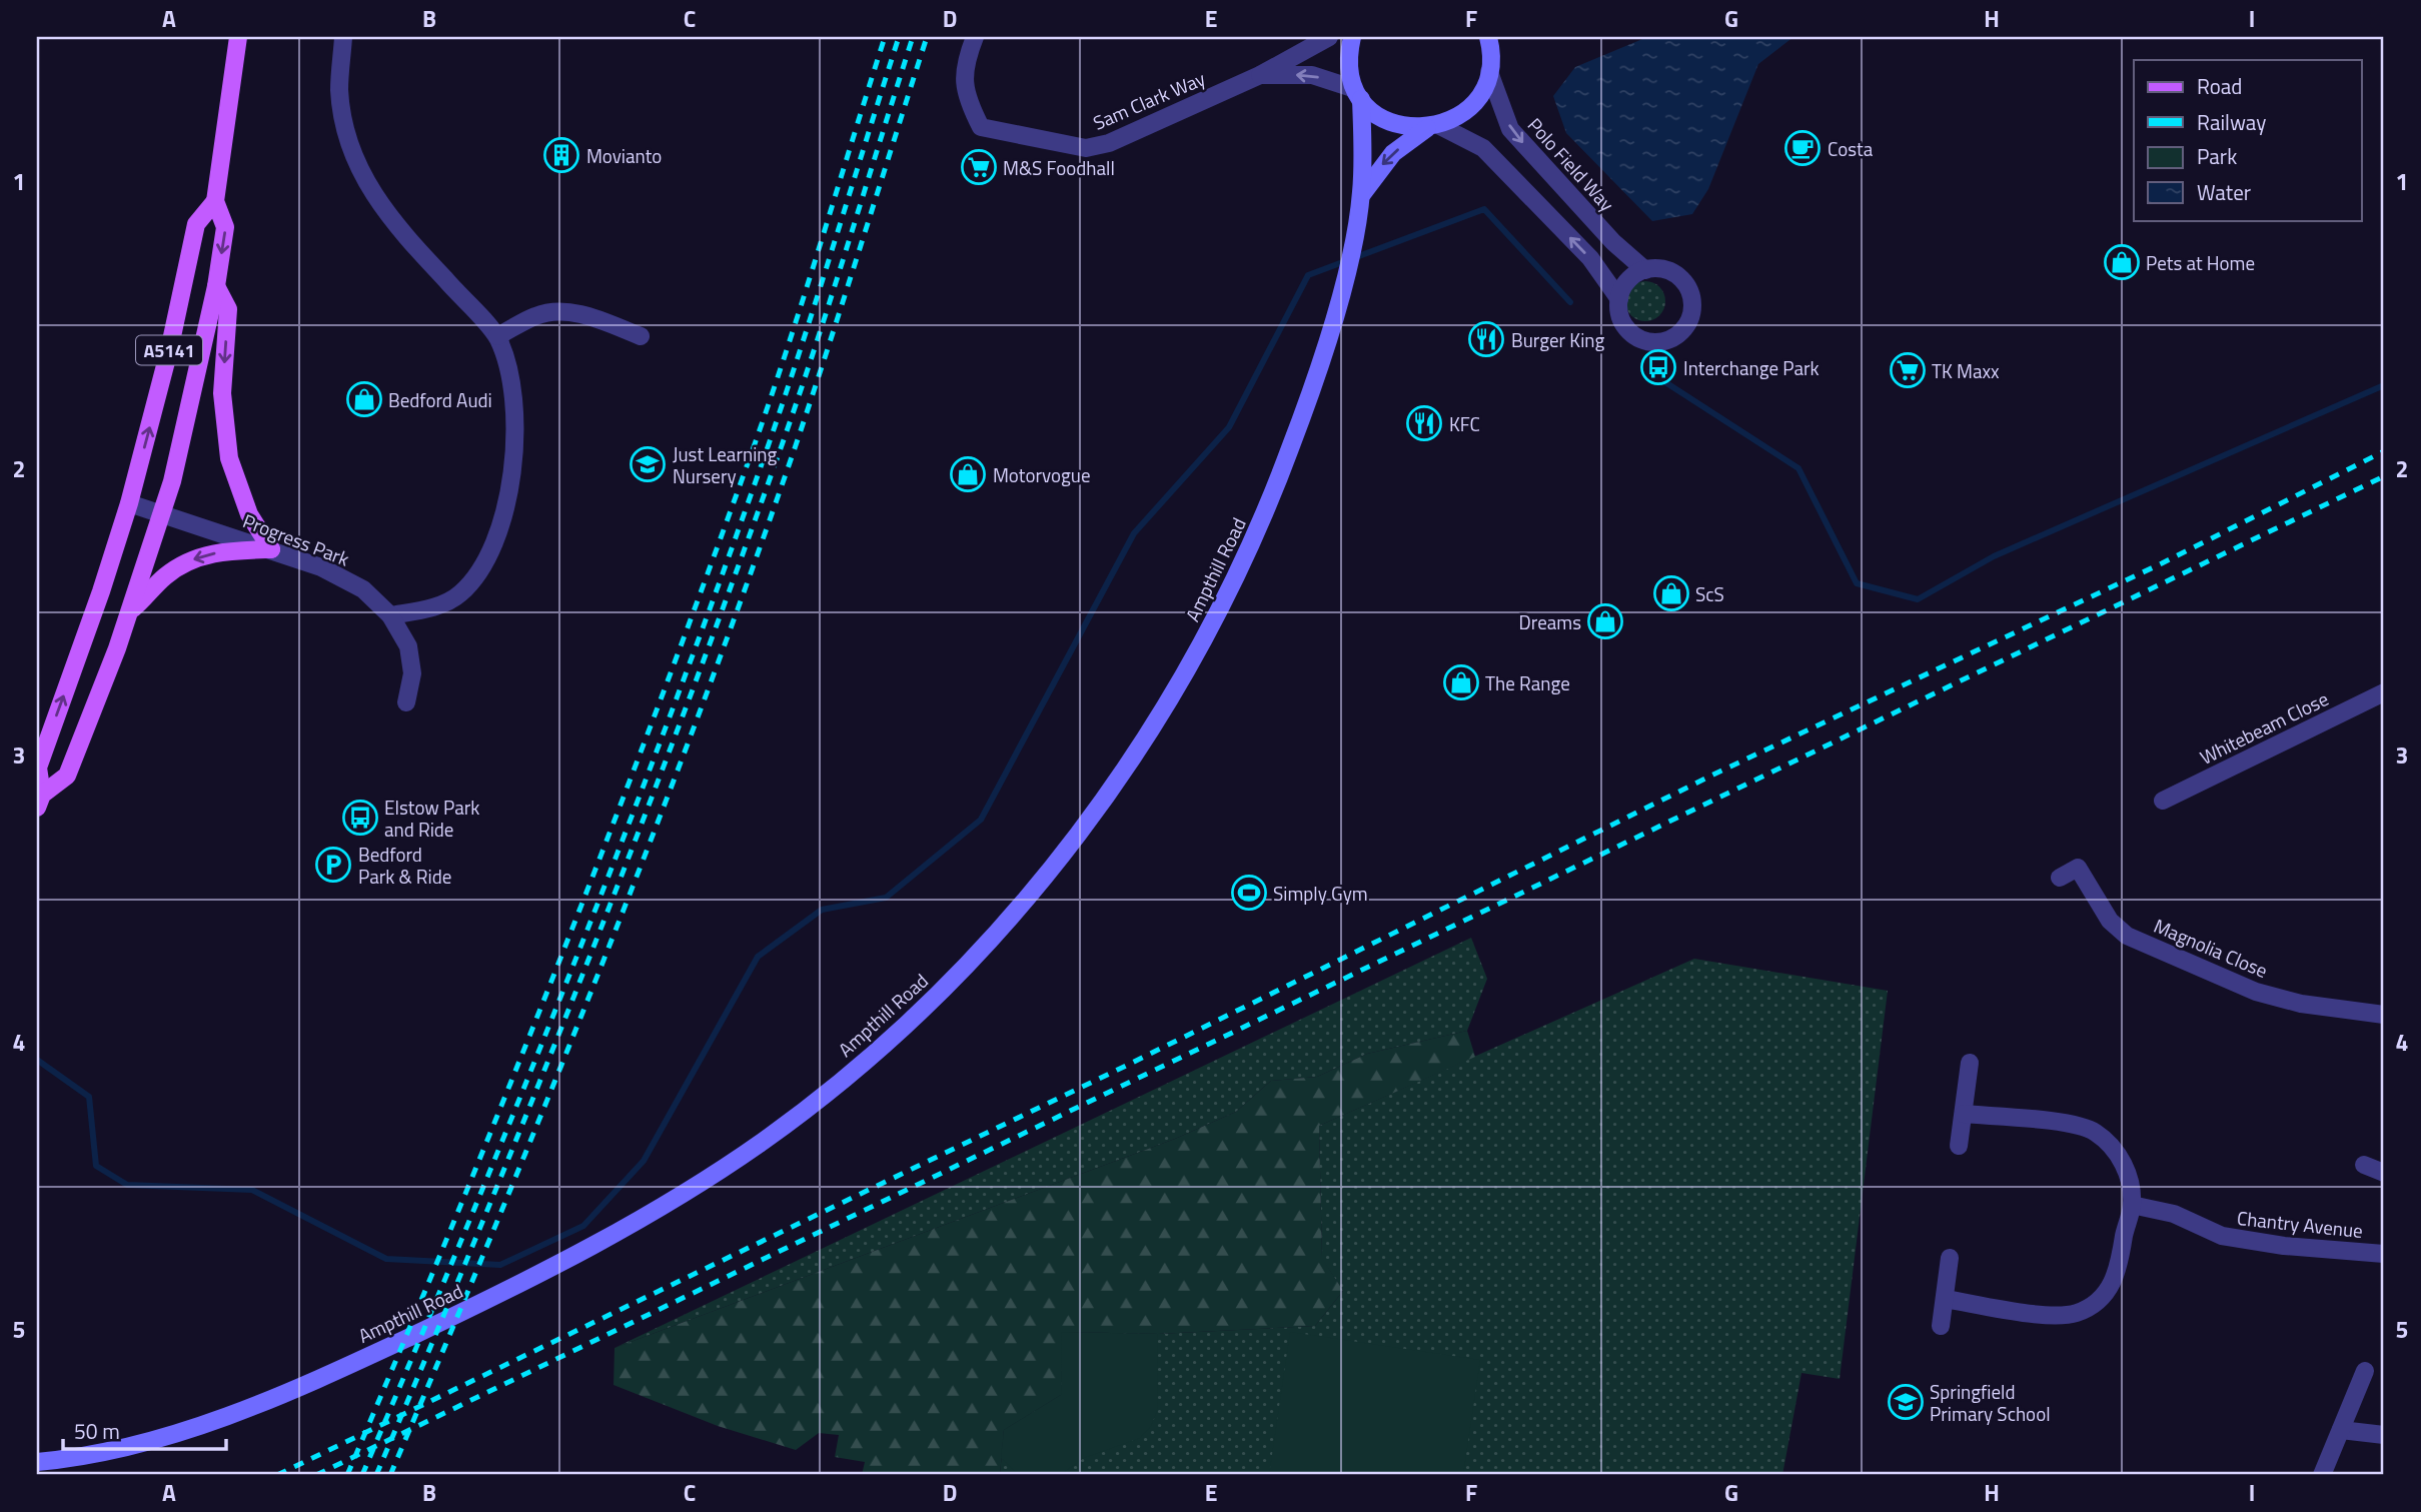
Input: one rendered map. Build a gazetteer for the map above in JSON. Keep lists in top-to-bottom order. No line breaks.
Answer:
{"streets":{"main road":["A5141","Ampthill Road"],"street":["Sam Clark Way","Polo Field Way","Progress Park","Whitebeam Close","Magnolia Close","Chantry Avenue"]},"crossings":[["Sam Clark Way","Ampthill Road"],["Polo Field Way","Ampthill Road"],["A5141","Progress Park"]],"places":{"cafe":["Costa"],"building":["Movianto"],"supermarket":["M&S Foodhall","TK Maxx"],"shop":["Pets at Home","Bedford Audi","Motorvogue","ScS","Dreams","The Range"],"restaurant":["Burger King","KFC"],"bus stop":["Interchange Park","Elstow Park and Ride"],"school or university":["Just Learning Nursery","Springfield Primary School"],"parking":["Bedford Park & Ride"],"sports":["Simply Gym"]},"legend":["Road","Railway","Park","Water"],"scale_bar":"50 m","grid":{"columns":["A","B","C","D","E","F","G","H","I"],"rows":["1","2","3","4","5"]}}
